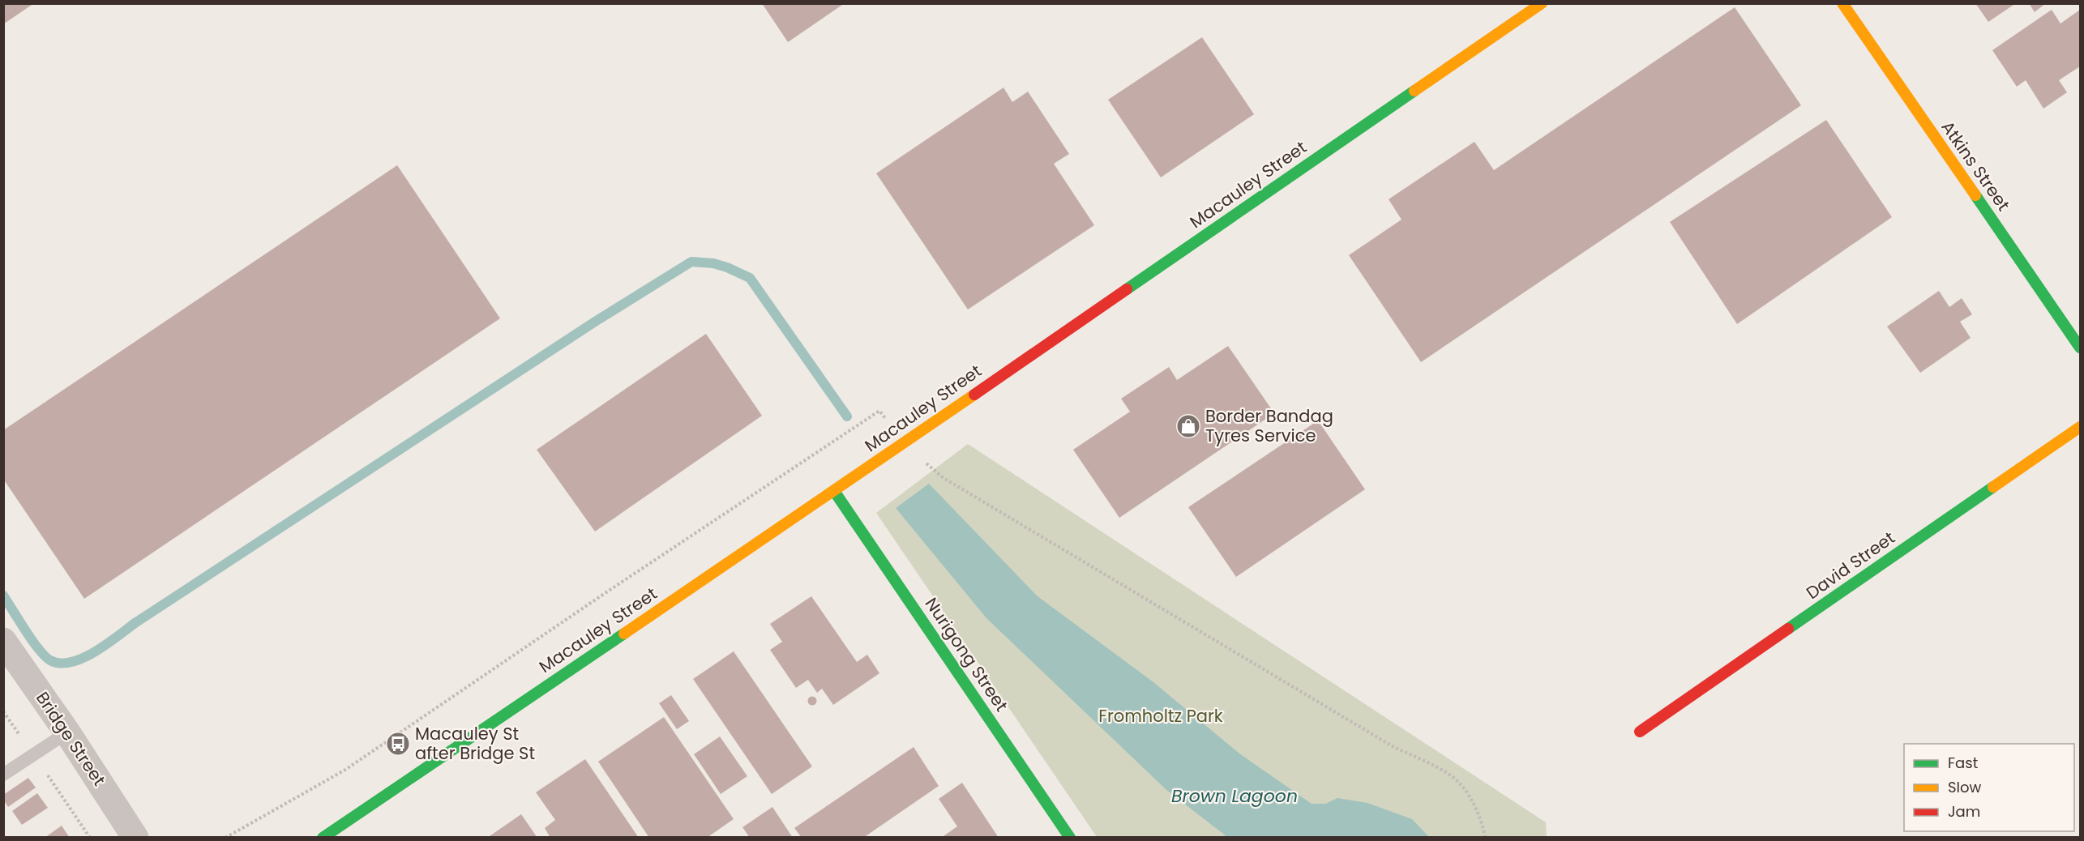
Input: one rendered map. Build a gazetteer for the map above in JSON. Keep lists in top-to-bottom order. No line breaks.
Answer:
{"streets":{"street":["Atkins Street","Macauley Street","David Street","Nurigong Street","Bridge Street"]},"crossings":[["Macauley Street","Nurigong Street"]],"water":["Brown Lagoon"],"parks":["Fromholtz Park"],"places":{"shop":["Border Bandag Tyres Service"],"bus stop":["Macauley St after Bridge St"]},"legend":["Fast","Slow","Jam"]}
